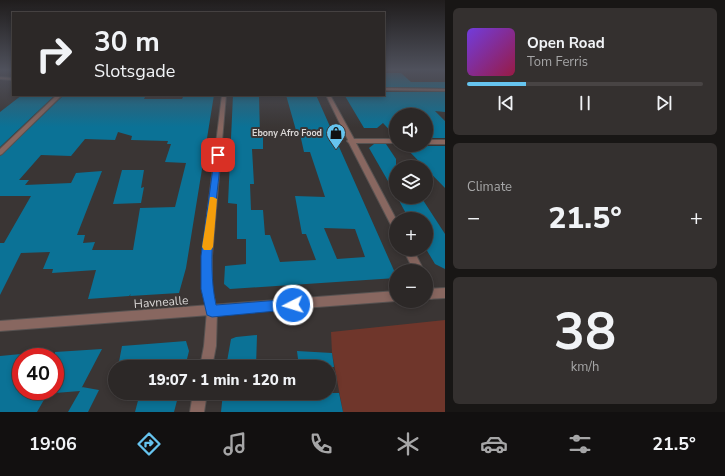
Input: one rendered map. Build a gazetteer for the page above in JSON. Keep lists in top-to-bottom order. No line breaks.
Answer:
{"streets":{"street":["Havnealle"]},"places":{"shop":["Ebony Afro Food"]},"page":{"turn":["30 m","Slotsgade"],"song":["Open Road","Tom Ferris"],"map_buttons":["+","−"],"tile":["Climate",["38","km/h"]],"heat":["−","21.5°","+"],"limit":"40","trip":"19:07 · 1 min · 120 m","tabs":["19:06","21.5°"]}}
